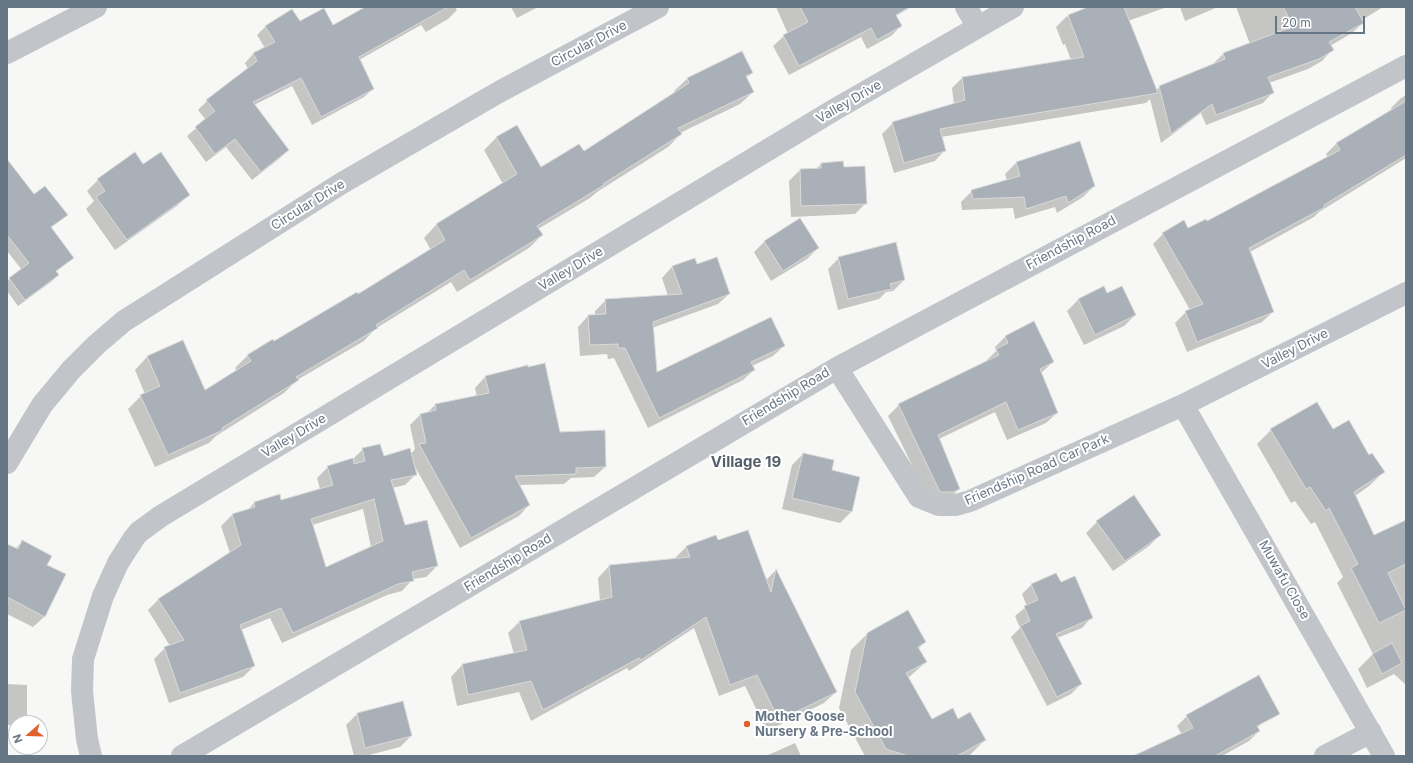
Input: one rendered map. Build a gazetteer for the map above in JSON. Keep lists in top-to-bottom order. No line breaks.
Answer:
{"streets":{"street":["Circular Drive","Valley Drive","Friendship Road","Friendship Road Car Park","Muwafu Close"]},"crossings":[["Valley Drive","Friendship Road Car Park"],["Valley Drive","Muwafu Close"],["Friendship Road","Friendship Road Car Park"],["Friendship Road Car Park","Muwafu Close"]],"districts":["Village 19"],"places":["Mother Goose Nursery & Pre-School"],"scale_bar":"20 m","north":"left"}
